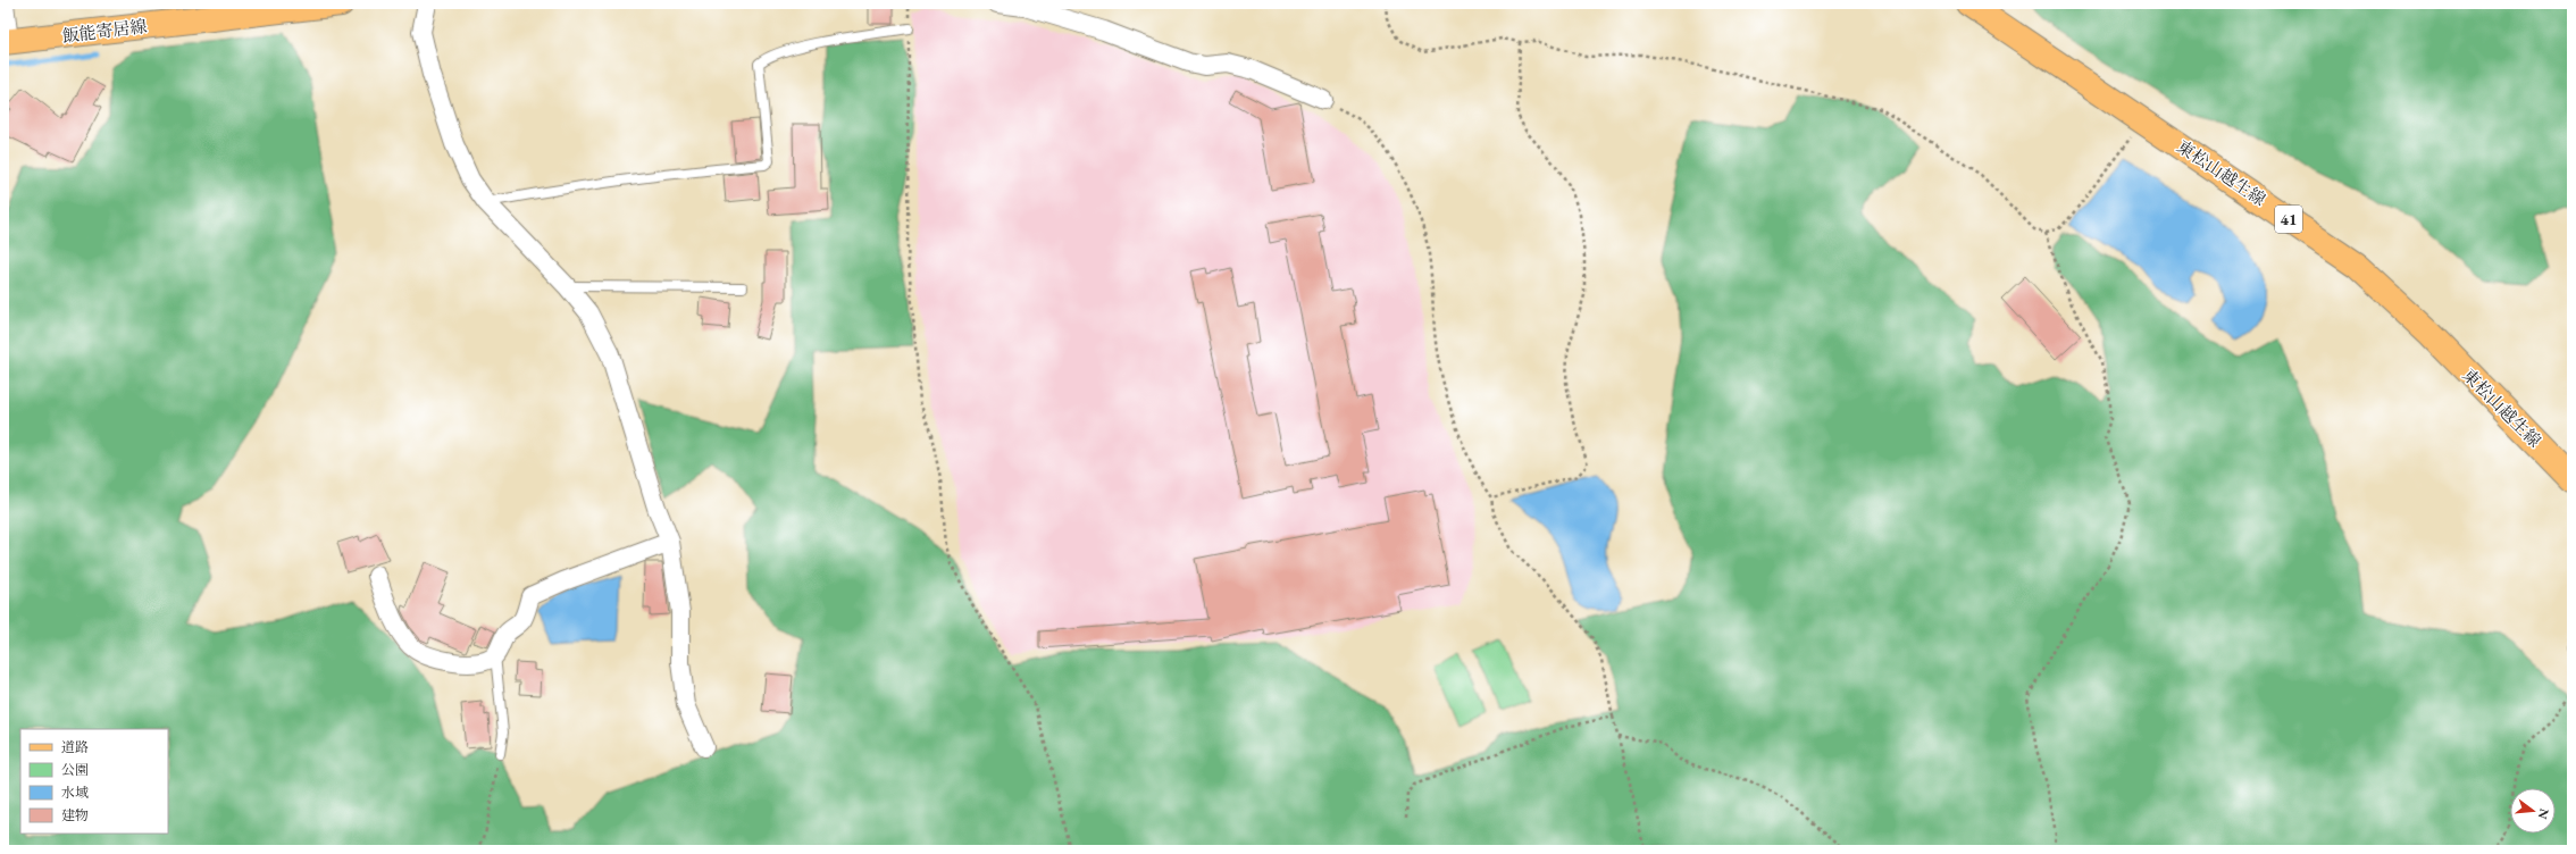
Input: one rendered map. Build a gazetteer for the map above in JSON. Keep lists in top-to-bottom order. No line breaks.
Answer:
{"streets":{"main road":["飯能寄居線","東松山越生線","41"]},"legend":["道路","公園","水域","建物"],"north":"right"}
